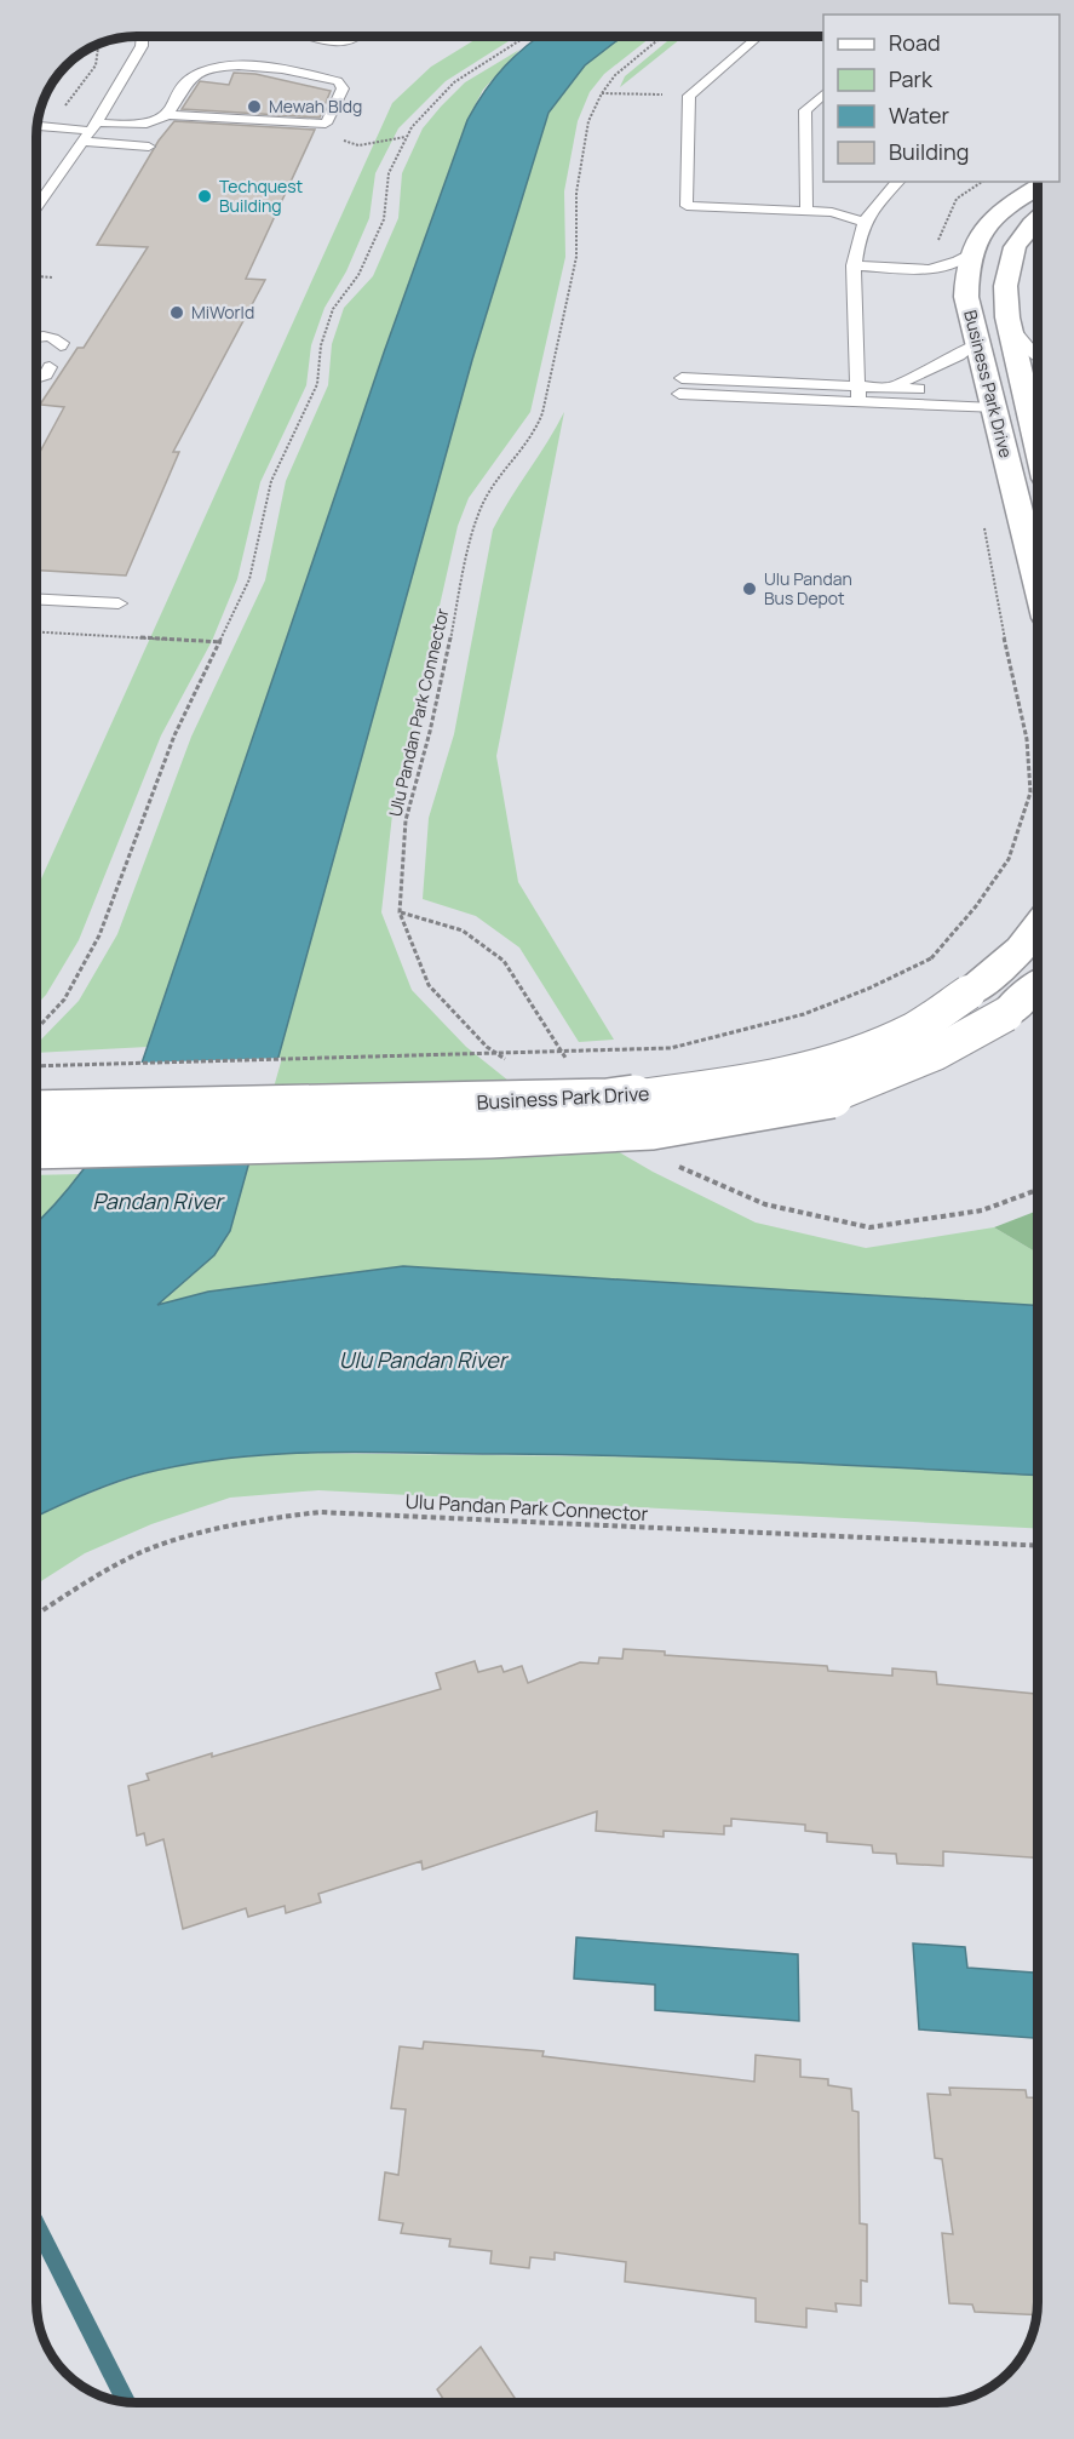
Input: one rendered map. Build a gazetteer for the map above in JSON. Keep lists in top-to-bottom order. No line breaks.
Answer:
{"streets":{"street":["Business Park Drive"],"path":["Ulu Pandan Park Connector"]},"water":["Pandan River","Ulu Pandan River"],"places":["Mewah Bldg","Techquest Building","MiWorld","Ulu Pandan Bus Depot"],"legend":["Road","Park","Water","Building"]}
